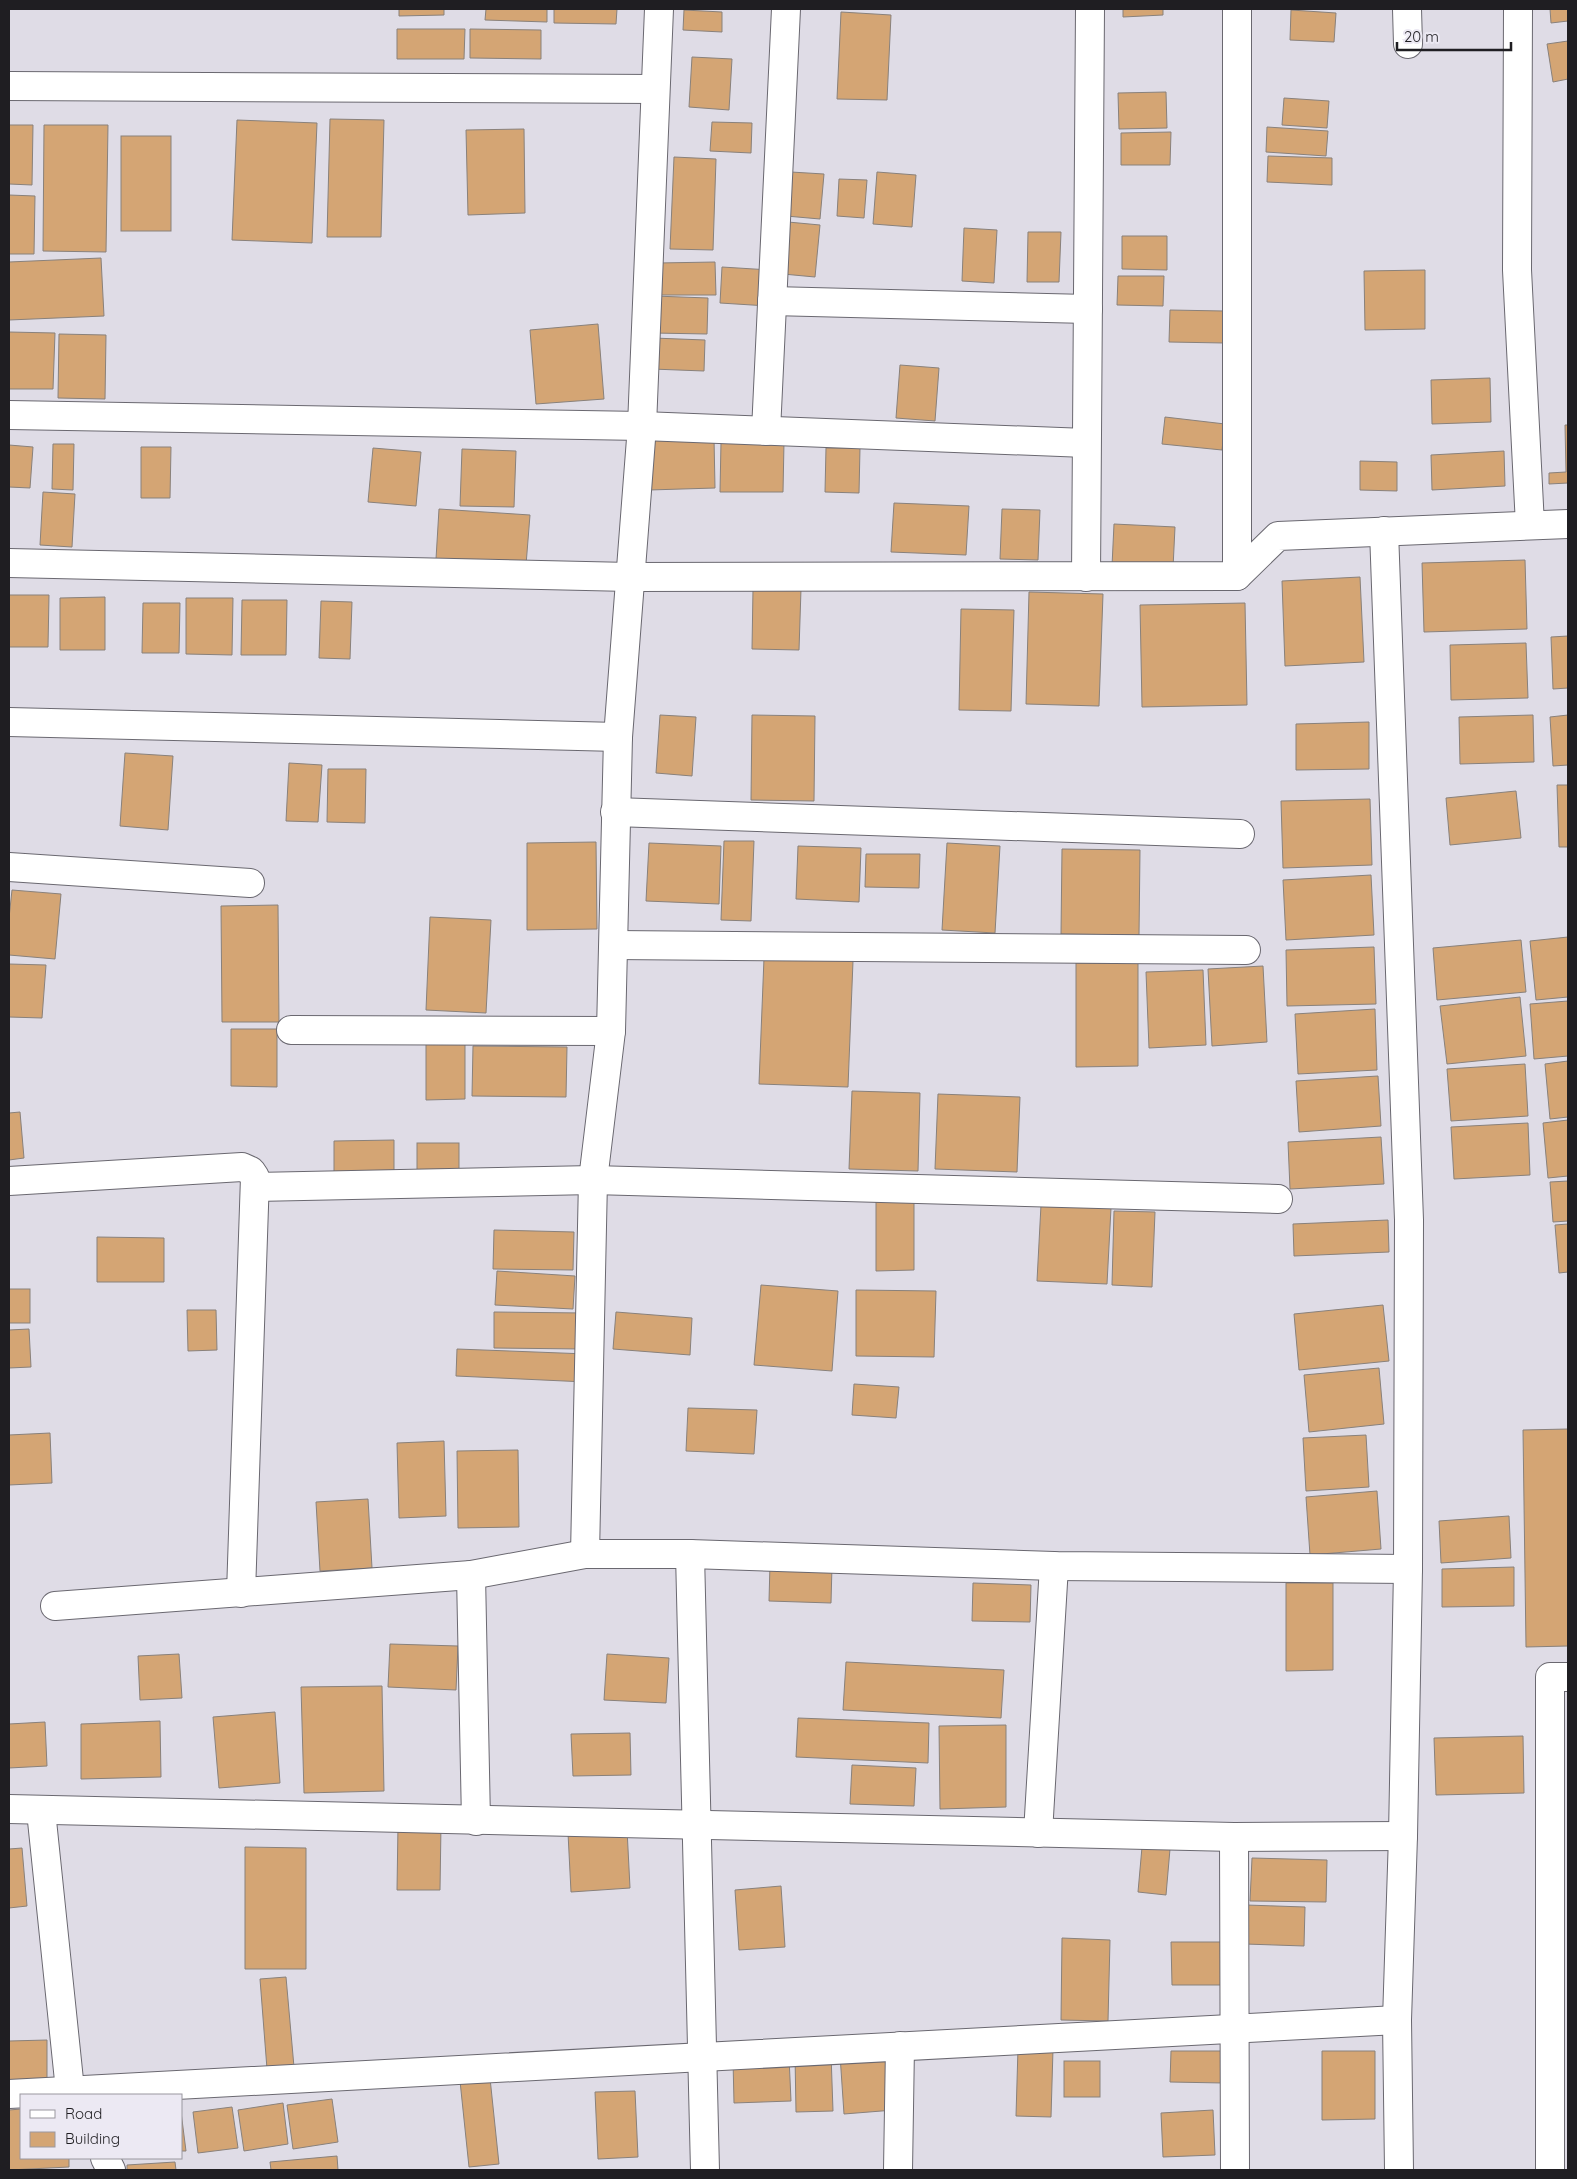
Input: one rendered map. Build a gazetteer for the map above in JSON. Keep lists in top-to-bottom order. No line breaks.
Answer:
{"legend":["Road","Building"],"scale_bar":"20 m"}
